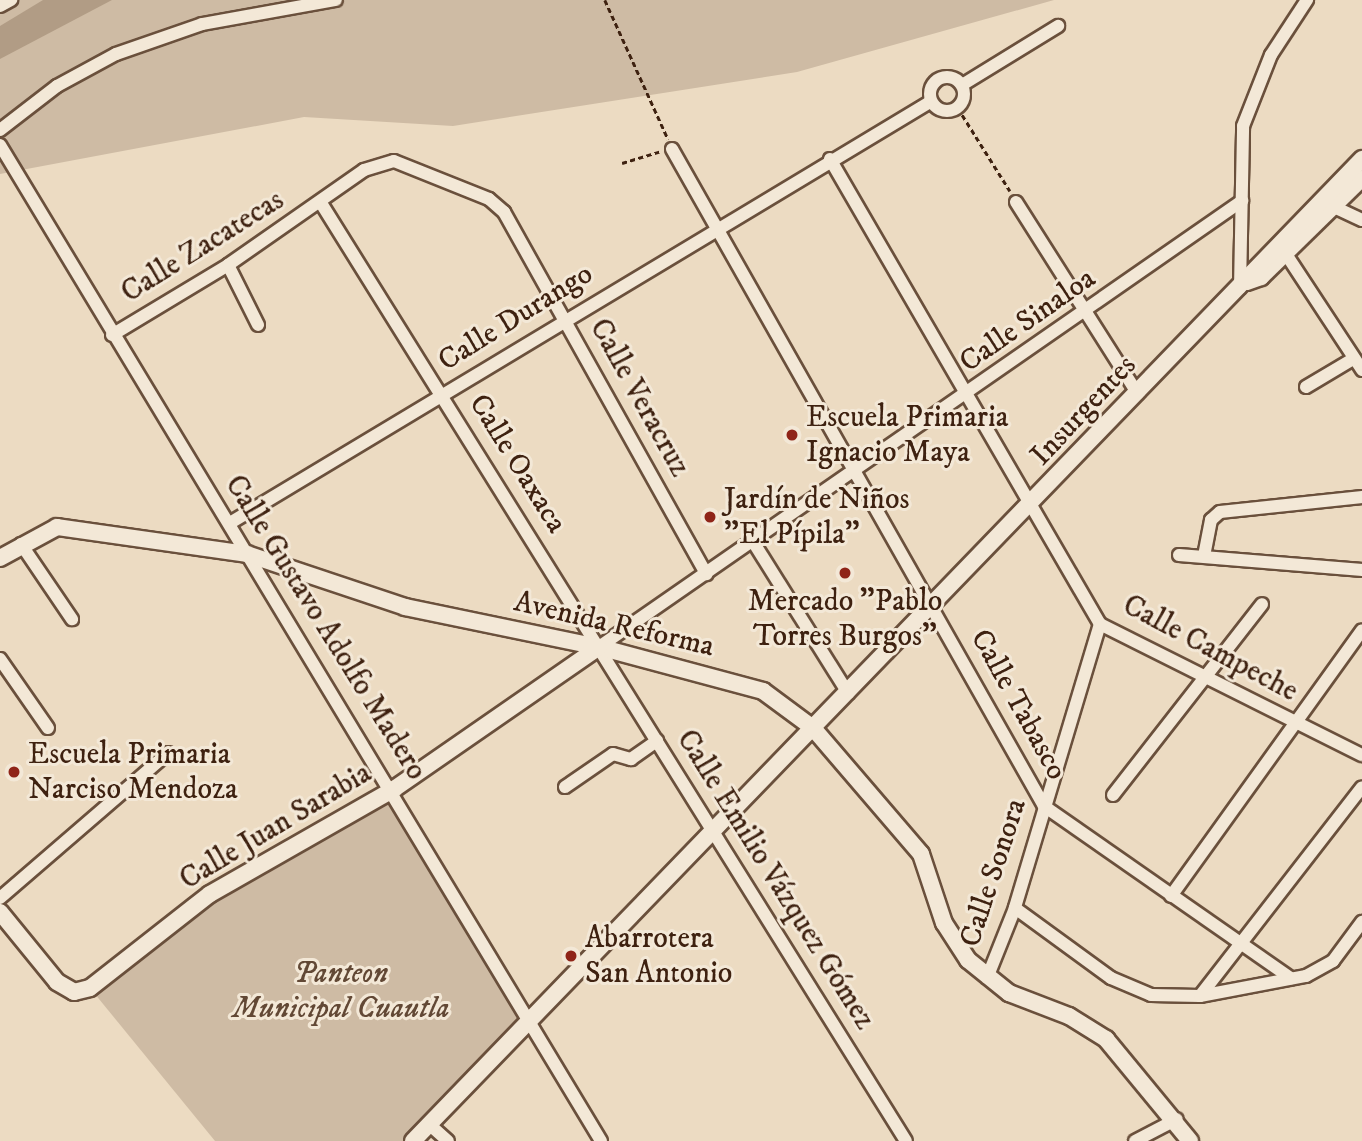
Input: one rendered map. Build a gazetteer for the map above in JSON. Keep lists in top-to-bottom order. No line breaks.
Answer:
{"streets":{"street":["Calle Zacatecas","Calle Durango","Calle Sinaloa","Calle Veracruz","Insurgentes","Calle Oaxaca","Avenida Reforma","Calle Gustavo Adolfo Madero","Calle Campeche","Calle Tabasco","Calle Juan Sarabia","Calle Sonora","Calle Emilio Vázquez Gómez"]},"crossings":[["Calle Zacatecas","Calle Veracruz"],["Calle Zacatecas","Calle Oaxaca"],["Calle Zacatecas","Calle Gustavo Adolfo Madero"],["Calle Durango","Calle Veracruz"],["Calle Durango","Calle Oaxaca"],["Calle Durango","Calle Gustavo Adolfo Madero"],["Calle Durango","Calle Campeche"],["Calle Durango","Calle Tabasco"],["Calle Sinaloa","Calle Veracruz"],["Calle Sinaloa","Calle Oaxaca"],["Calle Sinaloa","Avenida Reforma"],["Calle Sinaloa","Calle Campeche"],["Calle Sinaloa","Calle Tabasco"],["Calle Sinaloa","Calle Juan Sarabia"],["Calle Sinaloa","Calle Emilio Vázquez Gómez"],["Insurgentes","Avenida Reforma"],["Insurgentes","Calle Gustavo Adolfo Madero"],["Insurgentes","Calle Campeche"],["Insurgentes","Calle Tabasco"],["Insurgentes","Calle Emilio Vázquez Gómez"],["Calle Oaxaca","Avenida Reforma"],["Calle Oaxaca","Calle Juan Sarabia"],["Calle Oaxaca","Calle Emilio Vázquez Gómez"],["Avenida Reforma","Calle Gustavo Adolfo Madero"],["Avenida Reforma","Calle Juan Sarabia"],["Avenida Reforma","Calle Sonora"],["Avenida Reforma","Calle Emilio Vázquez Gómez"],["Calle Gustavo Adolfo Madero","Calle Juan Sarabia"],["Calle Campeche","Calle Sonora"],["Calle Tabasco","Calle Sonora"],["Calle Juan Sarabia","Calle Emilio Vázquez Gómez"]],"parks":["Panteon Municipal Cuautla"],"places":["Escuela Primaria Ignacio Maya","Jardín de Niños \"El Pípila\"","Mercado \"Pablo Torres Burgos\"","Escuela Primaria Narciso Mendoza","Abarrotera San Antonio"]}
